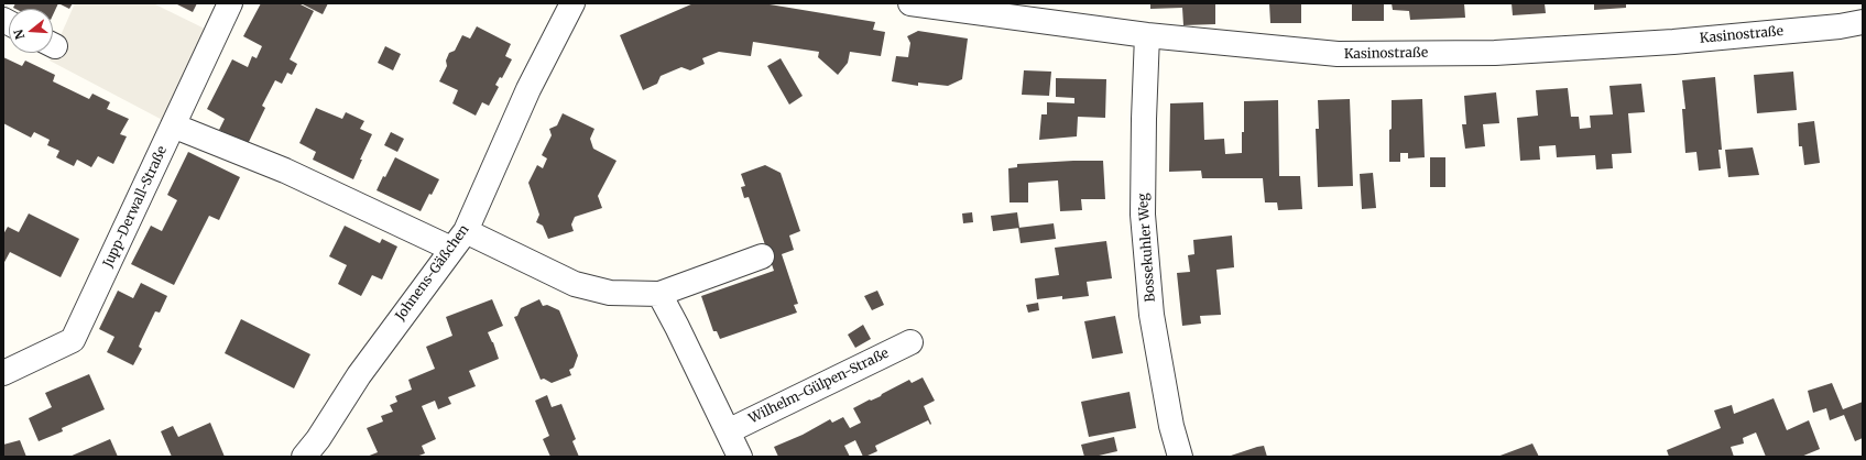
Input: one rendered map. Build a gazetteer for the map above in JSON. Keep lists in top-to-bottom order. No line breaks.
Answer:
{"streets":{"street":["Kasinostraße","Jupp-Derwall-Straße","Bossekuhler Weg","Johnens-Gäßchen","Wilhelm-Gülpen-Straße"]},"crossings":[["Kasinostraße","Bossekuhler Weg"]],"north":"left"}
